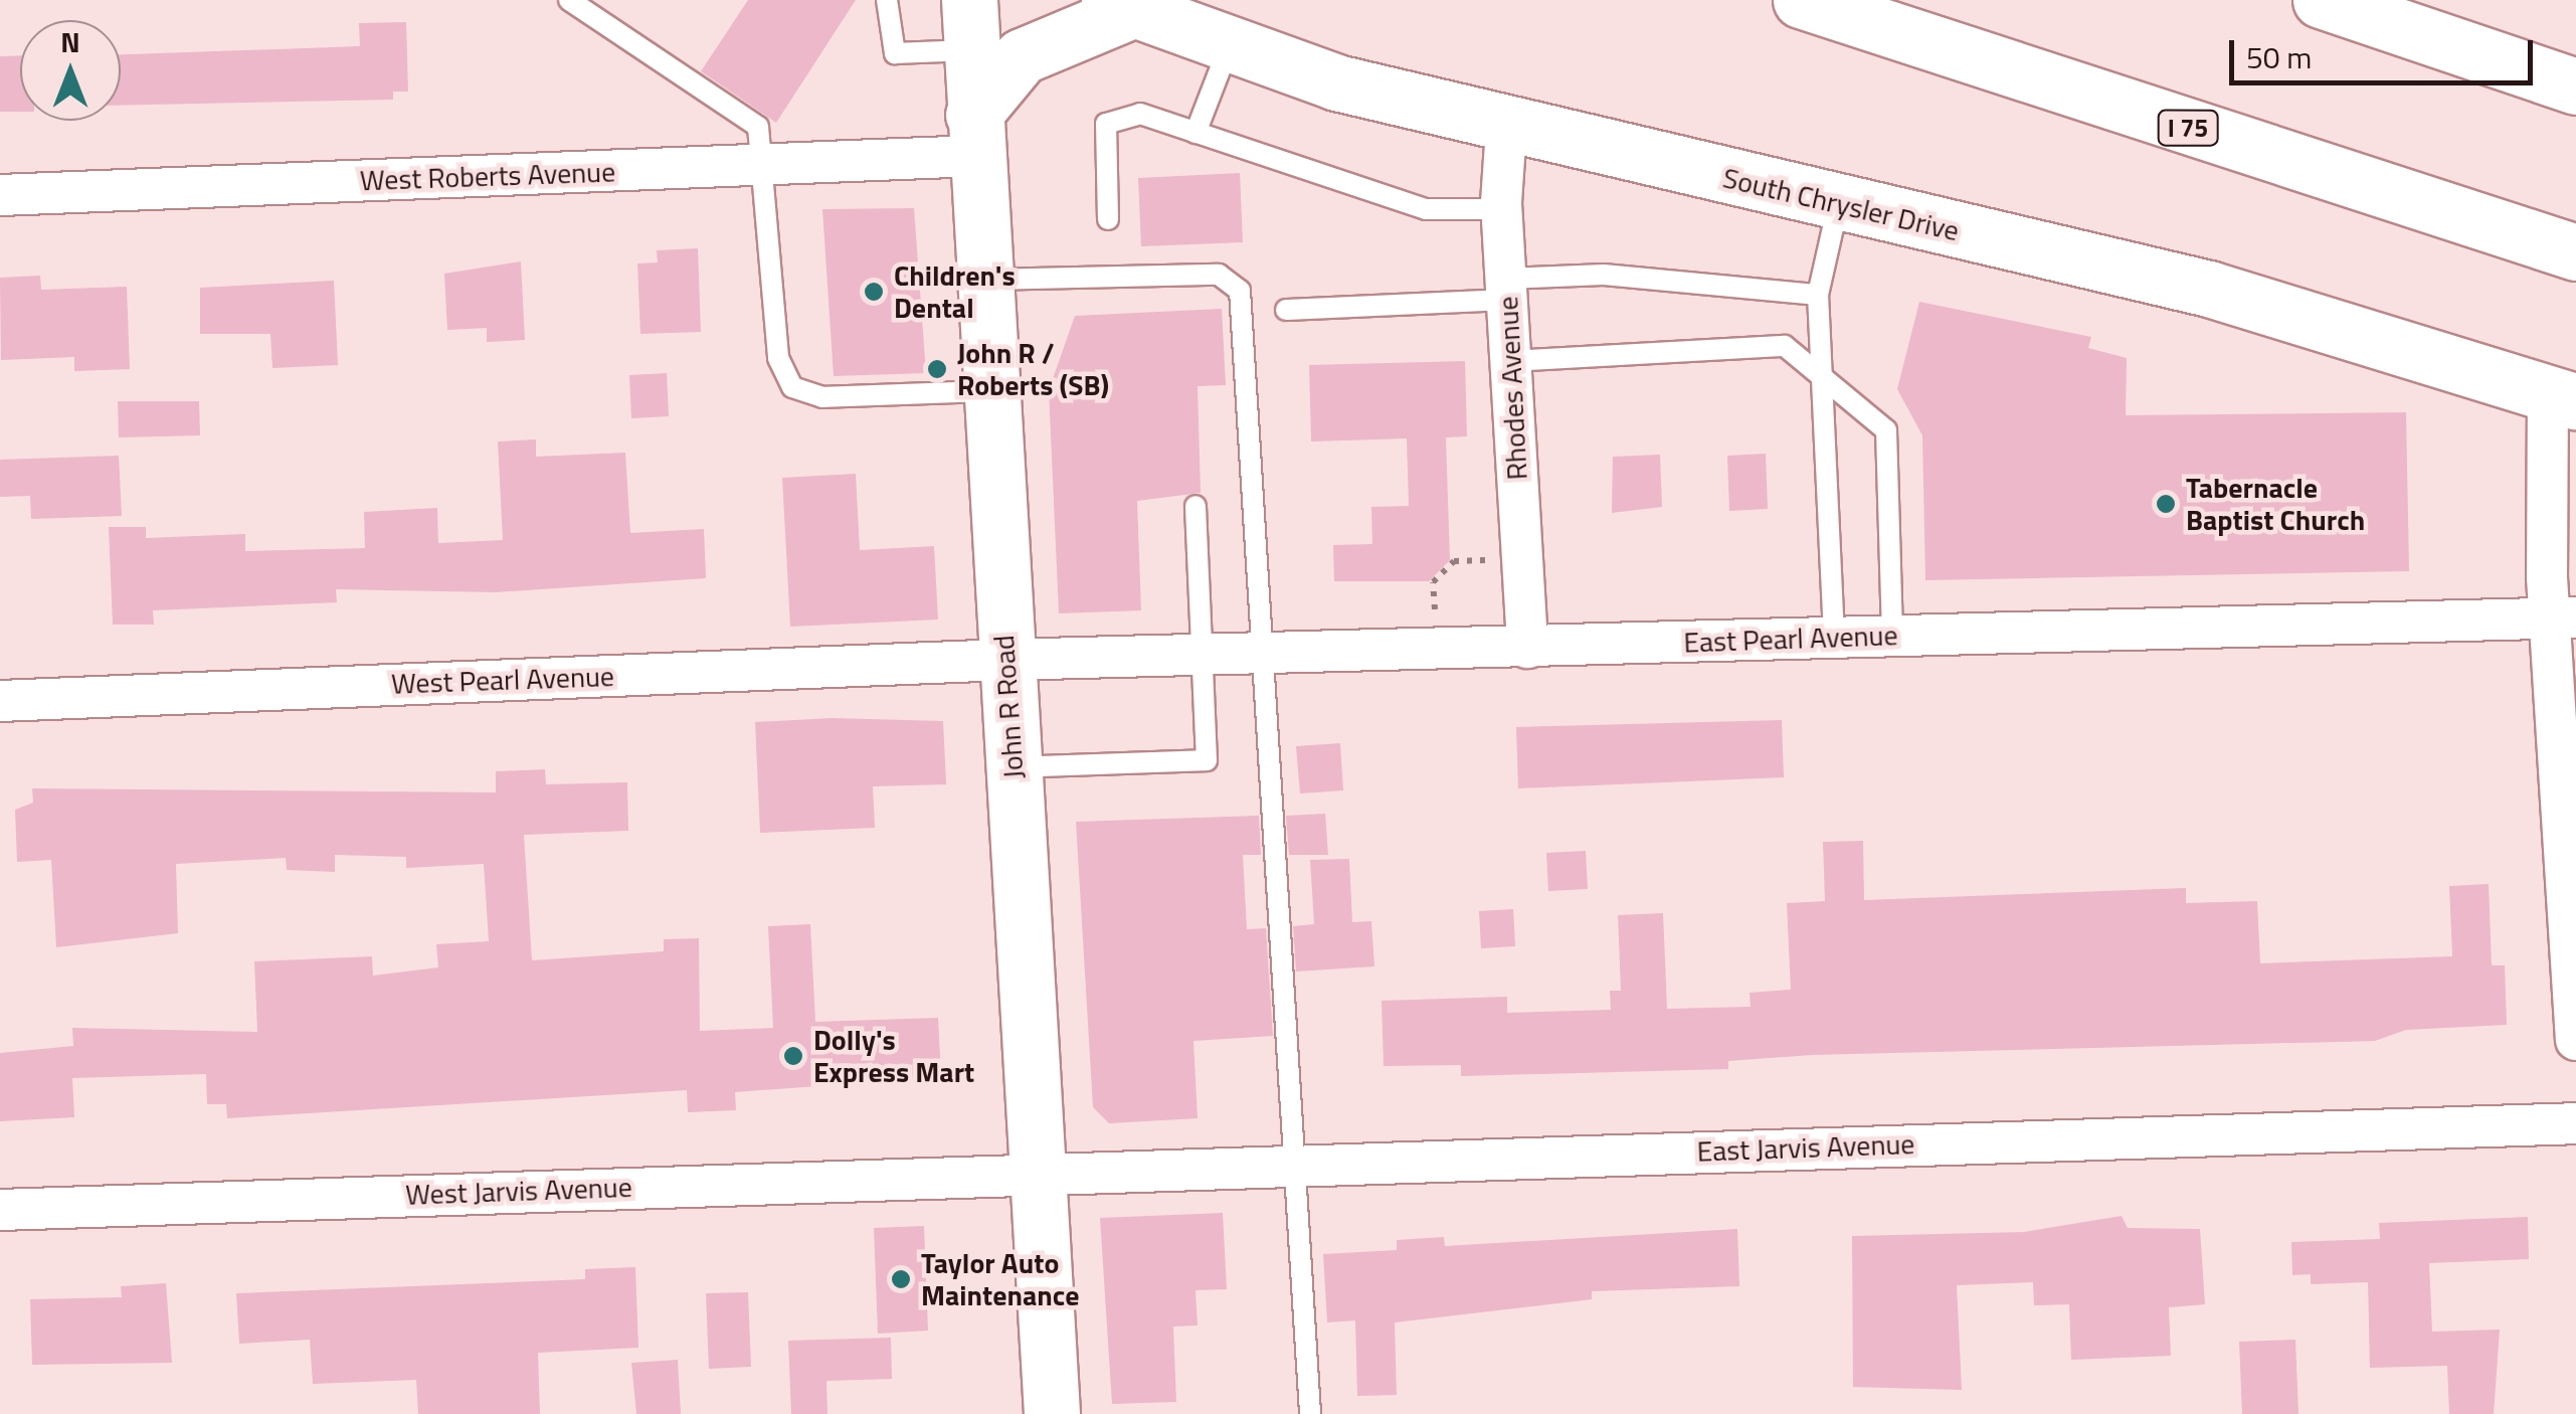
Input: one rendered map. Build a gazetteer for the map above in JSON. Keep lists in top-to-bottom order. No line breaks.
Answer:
{"streets":{"main road":["I 75","South Chrysler Drive","John R Road"],"street":["West Roberts Avenue","Rhodes Avenue","East Pearl Avenue","West Pearl Avenue","East Jarvis Avenue","West Jarvis Avenue"]},"crossings":[["West Roberts Avenue","John R Road"],["South Chrysler Drive","Rhodes Avenue"],["Rhodes Avenue","East Pearl Avenue"],["East Pearl Avenue","West Pearl Avenue"],["East Pearl Avenue","John R Road"],["West Pearl Avenue","John R Road"],["John R Road","East Jarvis Avenue"],["John R Road","West Jarvis Avenue"],["East Jarvis Avenue","West Jarvis Avenue"]],"places":["Children's Dental","John R / Roberts (SB)","Tabernacle Baptist Church","Dolly's Express Mart","Taylor Auto Maintenance"],"scale_bar":"50 m","north":"top"}
